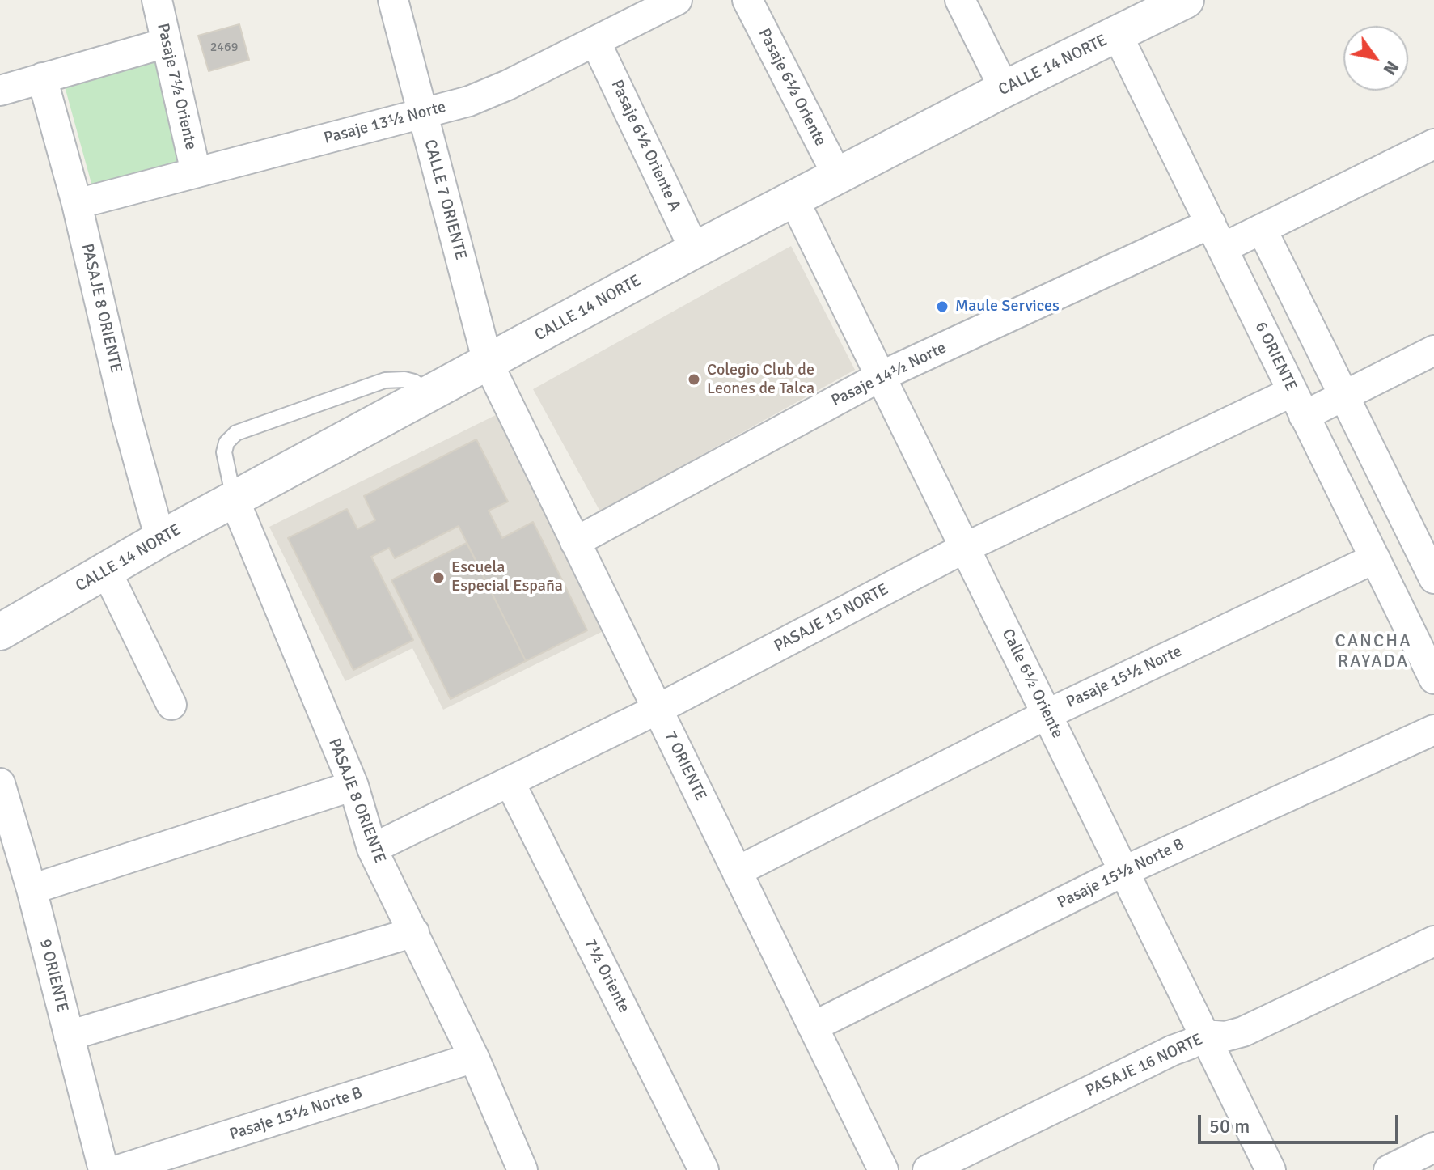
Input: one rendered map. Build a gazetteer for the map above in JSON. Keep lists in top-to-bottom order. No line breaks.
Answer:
{"streets":{"street":["CALLE 14 NORTE","Pasaje 7½ Oriente","Pasaje 6½ Oriente","Pasaje 13½ Norte","Pasaje 6½ Oriente A","CALLE 7 ORIENTE","PASAJE 8 ORIENTE","6 ORIENTE","Pasaje 14½ Norte","PASAJE 15 NORTE","Pasaje 15½ Norte","Calle 6½ Oriente","7 ORIENTE","Pasaje 15½ Norte B","9 ORIENTE","7½ Oriente","PASAJE 16 NORTE"]},"crossings":[["CALLE 14 NORTE","Pasaje 6½ Oriente"],["CALLE 14 NORTE","Pasaje 6½ Oriente A"],["CALLE 14 NORTE","CALLE 7 ORIENTE"],["CALLE 14 NORTE","PASAJE 8 ORIENTE"],["CALLE 14 NORTE","6 ORIENTE"],["CALLE 14 NORTE","Calle 6½ Oriente"],["CALLE 14 NORTE","7 ORIENTE"],["Pasaje 7½ Oriente","Pasaje 13½ Norte"],["Pasaje 13½ Norte","Pasaje 6½ Oriente A"],["Pasaje 13½ Norte","CALLE 7 ORIENTE"],["Pasaje 13½ Norte","PASAJE 8 ORIENTE"],["CALLE 7 ORIENTE","7 ORIENTE"],["PASAJE 8 ORIENTE","PASAJE 15 NORTE"],["PASAJE 8 ORIENTE","Pasaje 15½ Norte B"],["6 ORIENTE","Pasaje 14½ Norte"],["6 ORIENTE","PASAJE 15 NORTE"],["6 ORIENTE","Pasaje 15½ Norte"],["Pasaje 14½ Norte","Calle 6½ Oriente"],["Pasaje 14½ Norte","7 ORIENTE"],["PASAJE 15 NORTE","Calle 6½ Oriente"],["PASAJE 15 NORTE","7 ORIENTE"],["PASAJE 15 NORTE","7½ Oriente"],["Pasaje 15½ Norte","Calle 6½ Oriente"],["Pasaje 15½ Norte","7 ORIENTE"],["Calle 6½ Oriente","Pasaje 15½ Norte B"],["Calle 6½ Oriente","PASAJE 16 NORTE"],["7 ORIENTE","Pasaje 15½ Norte B"]],"districts":["CANCHA RAYADA"],"places":["Maule Services","Colegio Club de Leones de Talca","Escuela Especial España"],"house_numbers":["2469"],"scale_bar":"50 m","north":"bottom right"}
